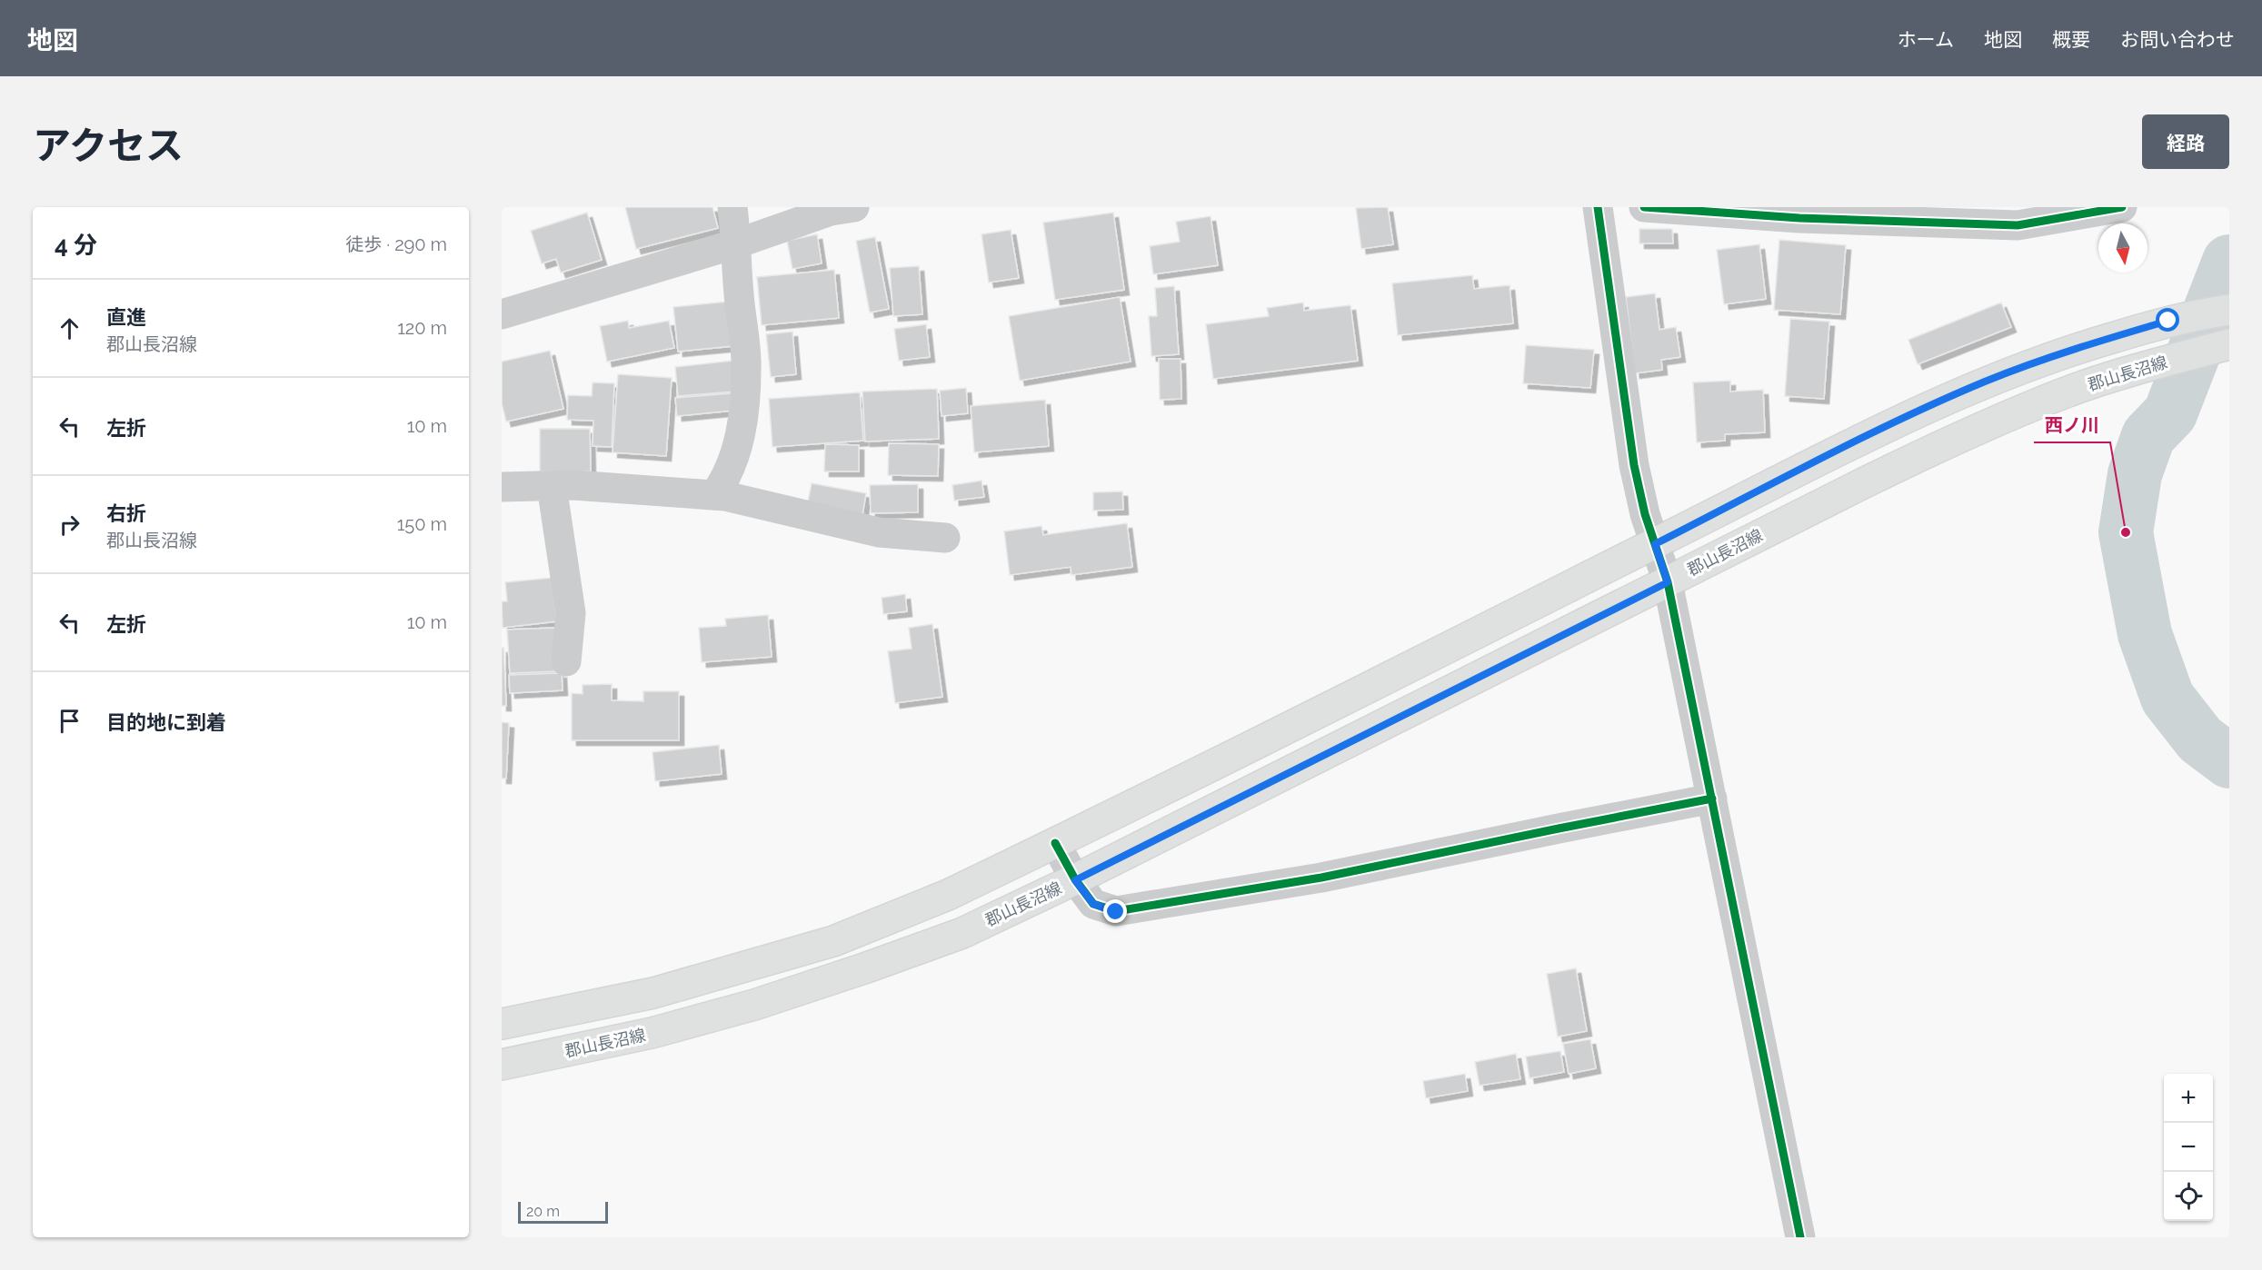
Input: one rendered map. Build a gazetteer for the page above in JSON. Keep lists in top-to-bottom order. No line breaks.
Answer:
{"streets":{"main road":["郡山長沼線"]},"places":["西ノ川"],"scale_bar":"20 m","north":"bottom","page":{"header":"地図","nav":["ホーム","地図","概要","お問い合わせ"],"title":"アクセス","buttons":"経路","heading":["4 分","徒歩 · 290 m"],"list":[["直進","郡山長沼線","120 m"],["左折","10 m"],["右折","郡山長沼線","150 m"],["左折","10 m"],"目的地に到着"],"map_buttons":["+","−"],"scale":"20 m"}}
